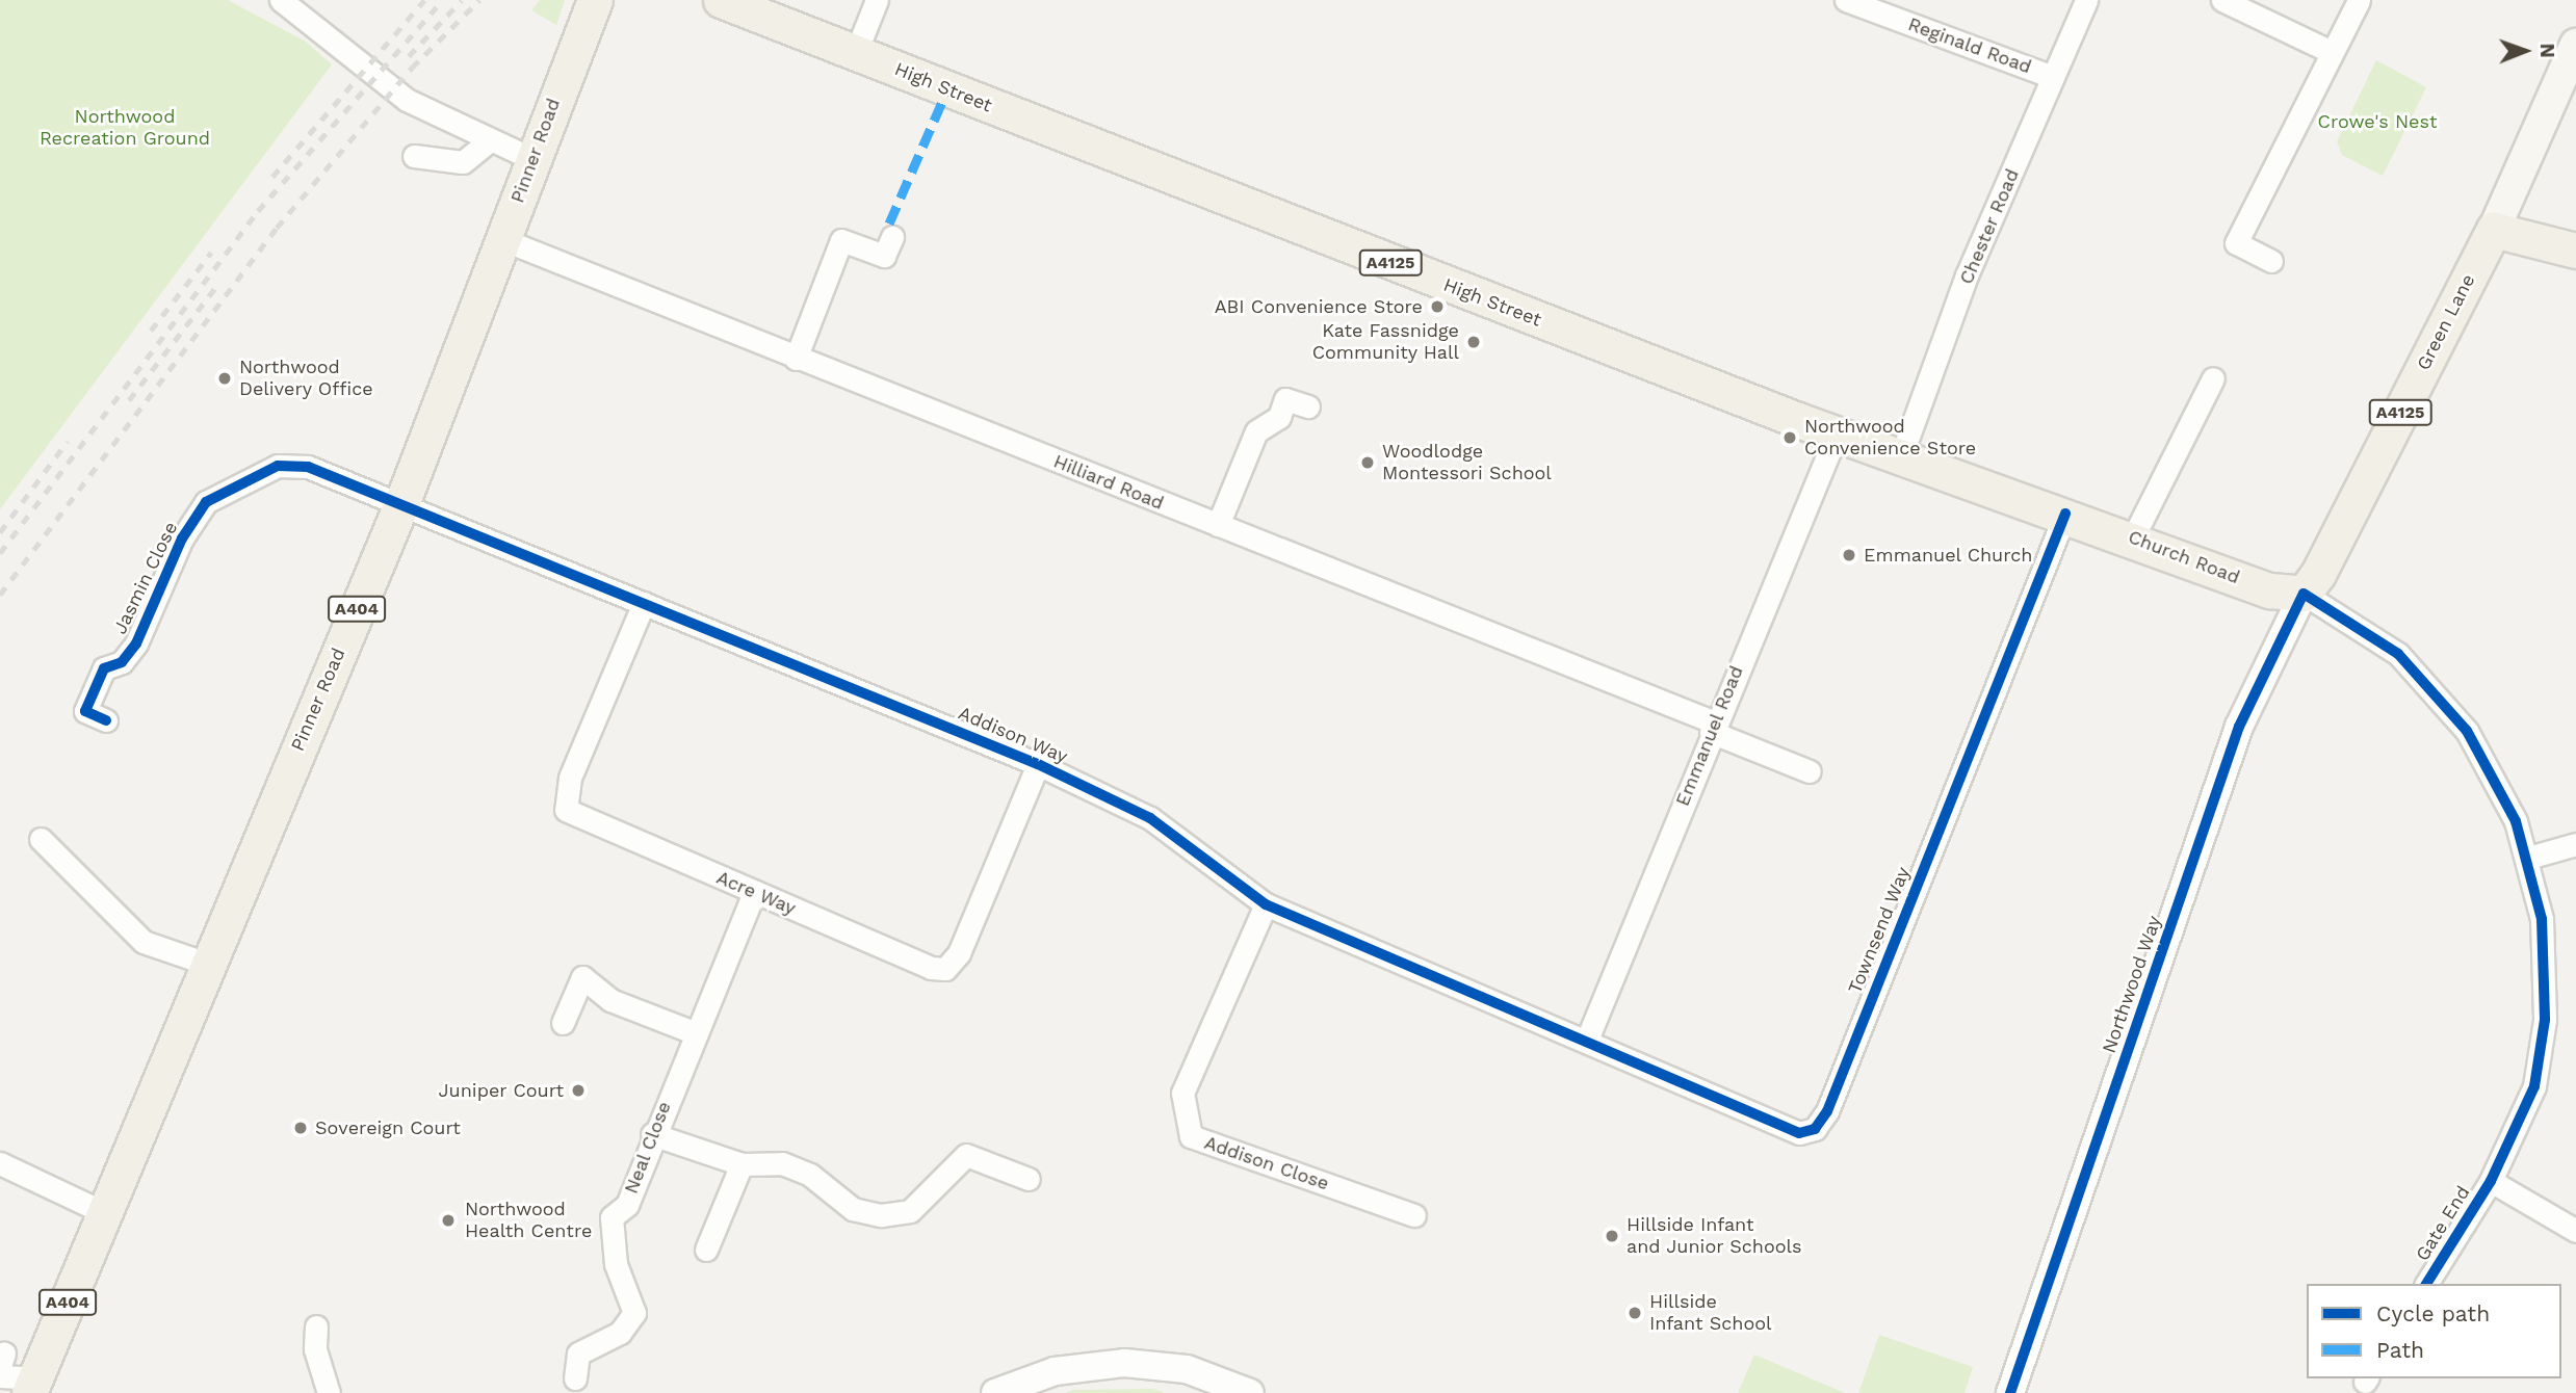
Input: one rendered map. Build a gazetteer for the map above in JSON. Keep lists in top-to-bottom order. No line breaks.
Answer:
{"streets":{"main road":["High Street","Pinner Road","A4125","Green Lane","Church Road","A404"],"street":["Reginald Road","Chester Road","Hilliard Road","Jasmin Close","Addison Way","Emmanuel Road","Acre Way","Townsend Way","Northwood Way","Neal Close","Addison Close","Gate End"]},"crossings":[["Reginald Road","Chester Road"],["High Street","Chester Road"],["High Street","Church Road"],["High Street","Emmanuel Road"],["High Street","Townsend Way"],["Pinner Road","Hilliard Road"],["Pinner Road","Jasmin Close"],["Pinner Road","Addison Way"],["Green Lane","Church Road"],["Green Lane","Northwood Way"],["Green Lane","Gate End"],["Hilliard Road","Emmanuel Road"],["Church Road","Townsend Way"],["Church Road","Northwood Way"],["Church Road","Gate End"],["Jasmin Close","Addison Way"],["Addison Way","Emmanuel Road"],["Addison Way","Acre Way"],["Addison Way","Townsend Way"],["Addison Way","Addison Close"],["Emmanuel Road","Townsend Way"],["Acre Way","Neal Close"],["Northwood Way","Gate End"]],"parks":["Northwood Recreation Ground","Crowe's Nest"],"places":["ABI Convenience Store","Kate Fassnidge Community Hall","Northwood Delivery Office","Northwood Convenience Store","Woodlodge Montessori School","Emmanuel Church","Juniper Court","Sovereign Court","Northwood Health Centre","Hillside Infant and Junior Schools","Hillside Infant School"],"legend":["Cycle path","Path"],"north":"right"}
